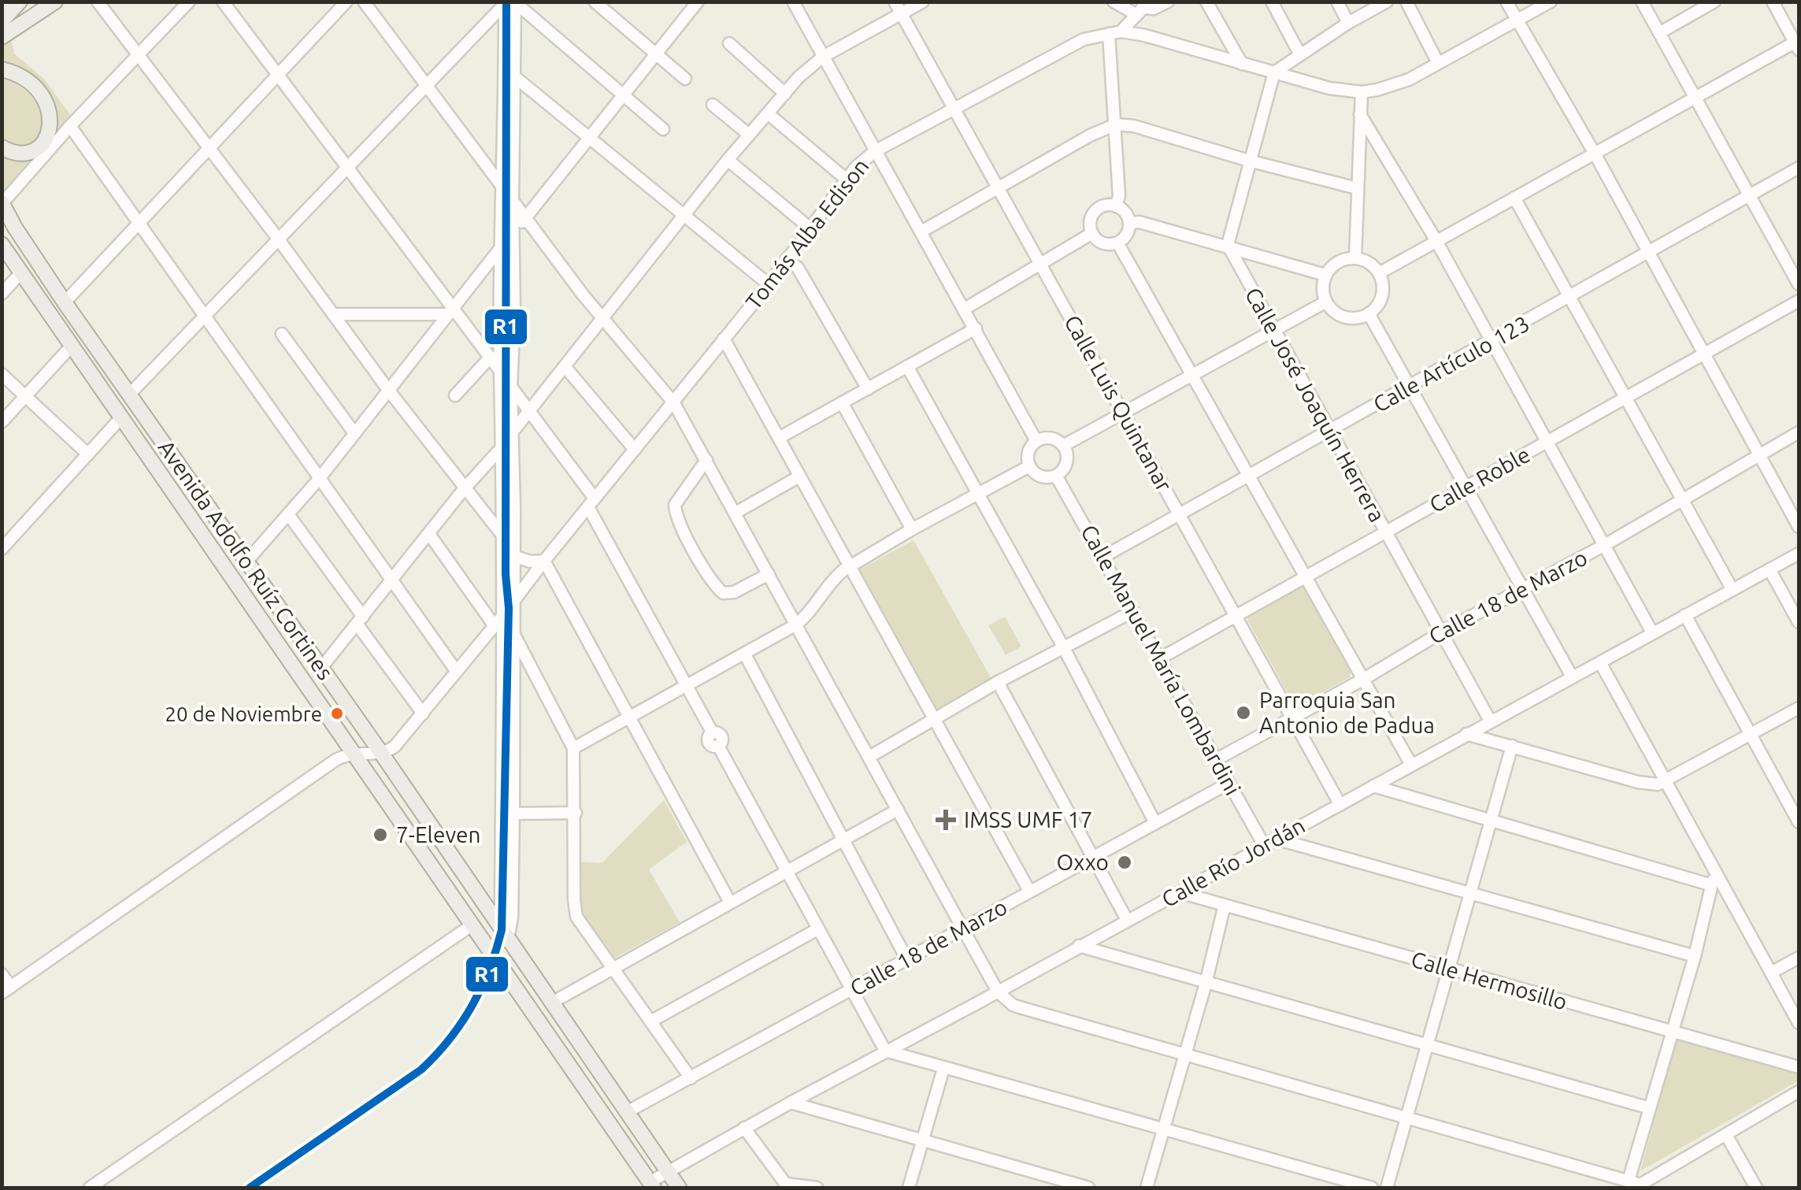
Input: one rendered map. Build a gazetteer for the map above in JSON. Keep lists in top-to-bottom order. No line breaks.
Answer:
{"streets":{"main road":["Avenida Adolfo Ruíz Cortines"],"street":["Tomás Alba Edison","Calle Artículo 123","Calle Luis Quintanar","Calle José Joaquín Herrera","Calle Roble","Calle 18 de Marzo","Calle Manuel María Lombardini","Calle Río Jordán","Calle Hermosillo"]},"crossings":[["Tomás Alba Edison","Calle Luis Quintanar"],["Tomás Alba Edison","Avenida Adolfo Ruíz Cortines"],["Calle Artículo 123","Calle Luis Quintanar"],["Calle Artículo 123","Calle José Joaquín Herrera"],["Calle Artículo 123","Calle Manuel María Lombardini"],["Calle Luis Quintanar","Calle Roble"],["Calle Luis Quintanar","Calle 18 de Marzo"],["Calle Luis Quintanar","Calle Río Jordán"],["Calle José Joaquín Herrera","Calle Roble"],["Calle José Joaquín Herrera","Calle 18 de Marzo"],["Calle José Joaquín Herrera","Calle Río Jordán"],["Calle Roble","Calle Manuel María Lombardini"],["Avenida Adolfo Ruíz Cortines","Calle 18 de Marzo"],["Avenida Adolfo Ruíz Cortines","Calle Río Jordán"],["Calle 18 de Marzo","Calle Manuel María Lombardini"],["Calle Manuel María Lombardini","Calle Río Jordán"],["Calle Río Jordán","Calle Hermosillo"]],"places":{"other":["Parroquia San Antonio de Padua","20 de Noviembre","7-Eleven","Oxxo"],"health":["IMSS UMF 17"]},"lines":["transit line R1"]}
